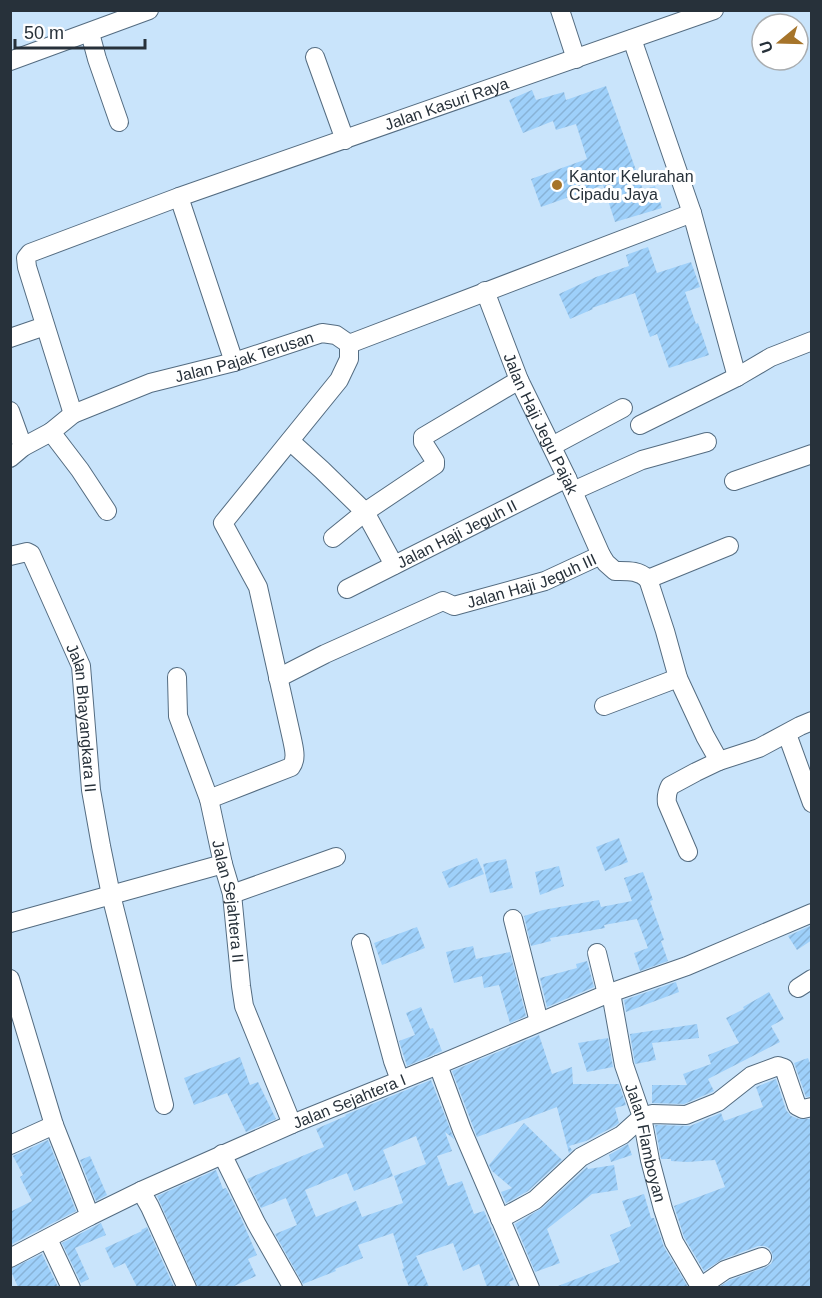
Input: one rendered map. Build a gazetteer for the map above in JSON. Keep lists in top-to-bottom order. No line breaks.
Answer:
{"streets":{"street":["Jalan Kasuri Raya","Jalan Pajak Terusan","Jalan Haji Jegu Pajak","Jalan Haji Jeguh II","Jalan Haji Jeguh III","Jalan Bhayangkara II","Jalan Sejahtera II","Jalan Sejahtera I","Jalan Flamboyan"]},"crossings":[["Jalan Haji Jegu Pajak","Jalan Haji Jeguh II"],["Jalan Haji Jegu Pajak","Jalan Haji Jeguh III"],["Jalan Sejahtera II","Jalan Sejahtera I"],["Jalan Sejahtera I","Jalan Flamboyan"]],"places":["Kantor Kelurahan Cipadu Jaya"],"scale_bar":"50 m","north":"left"}
